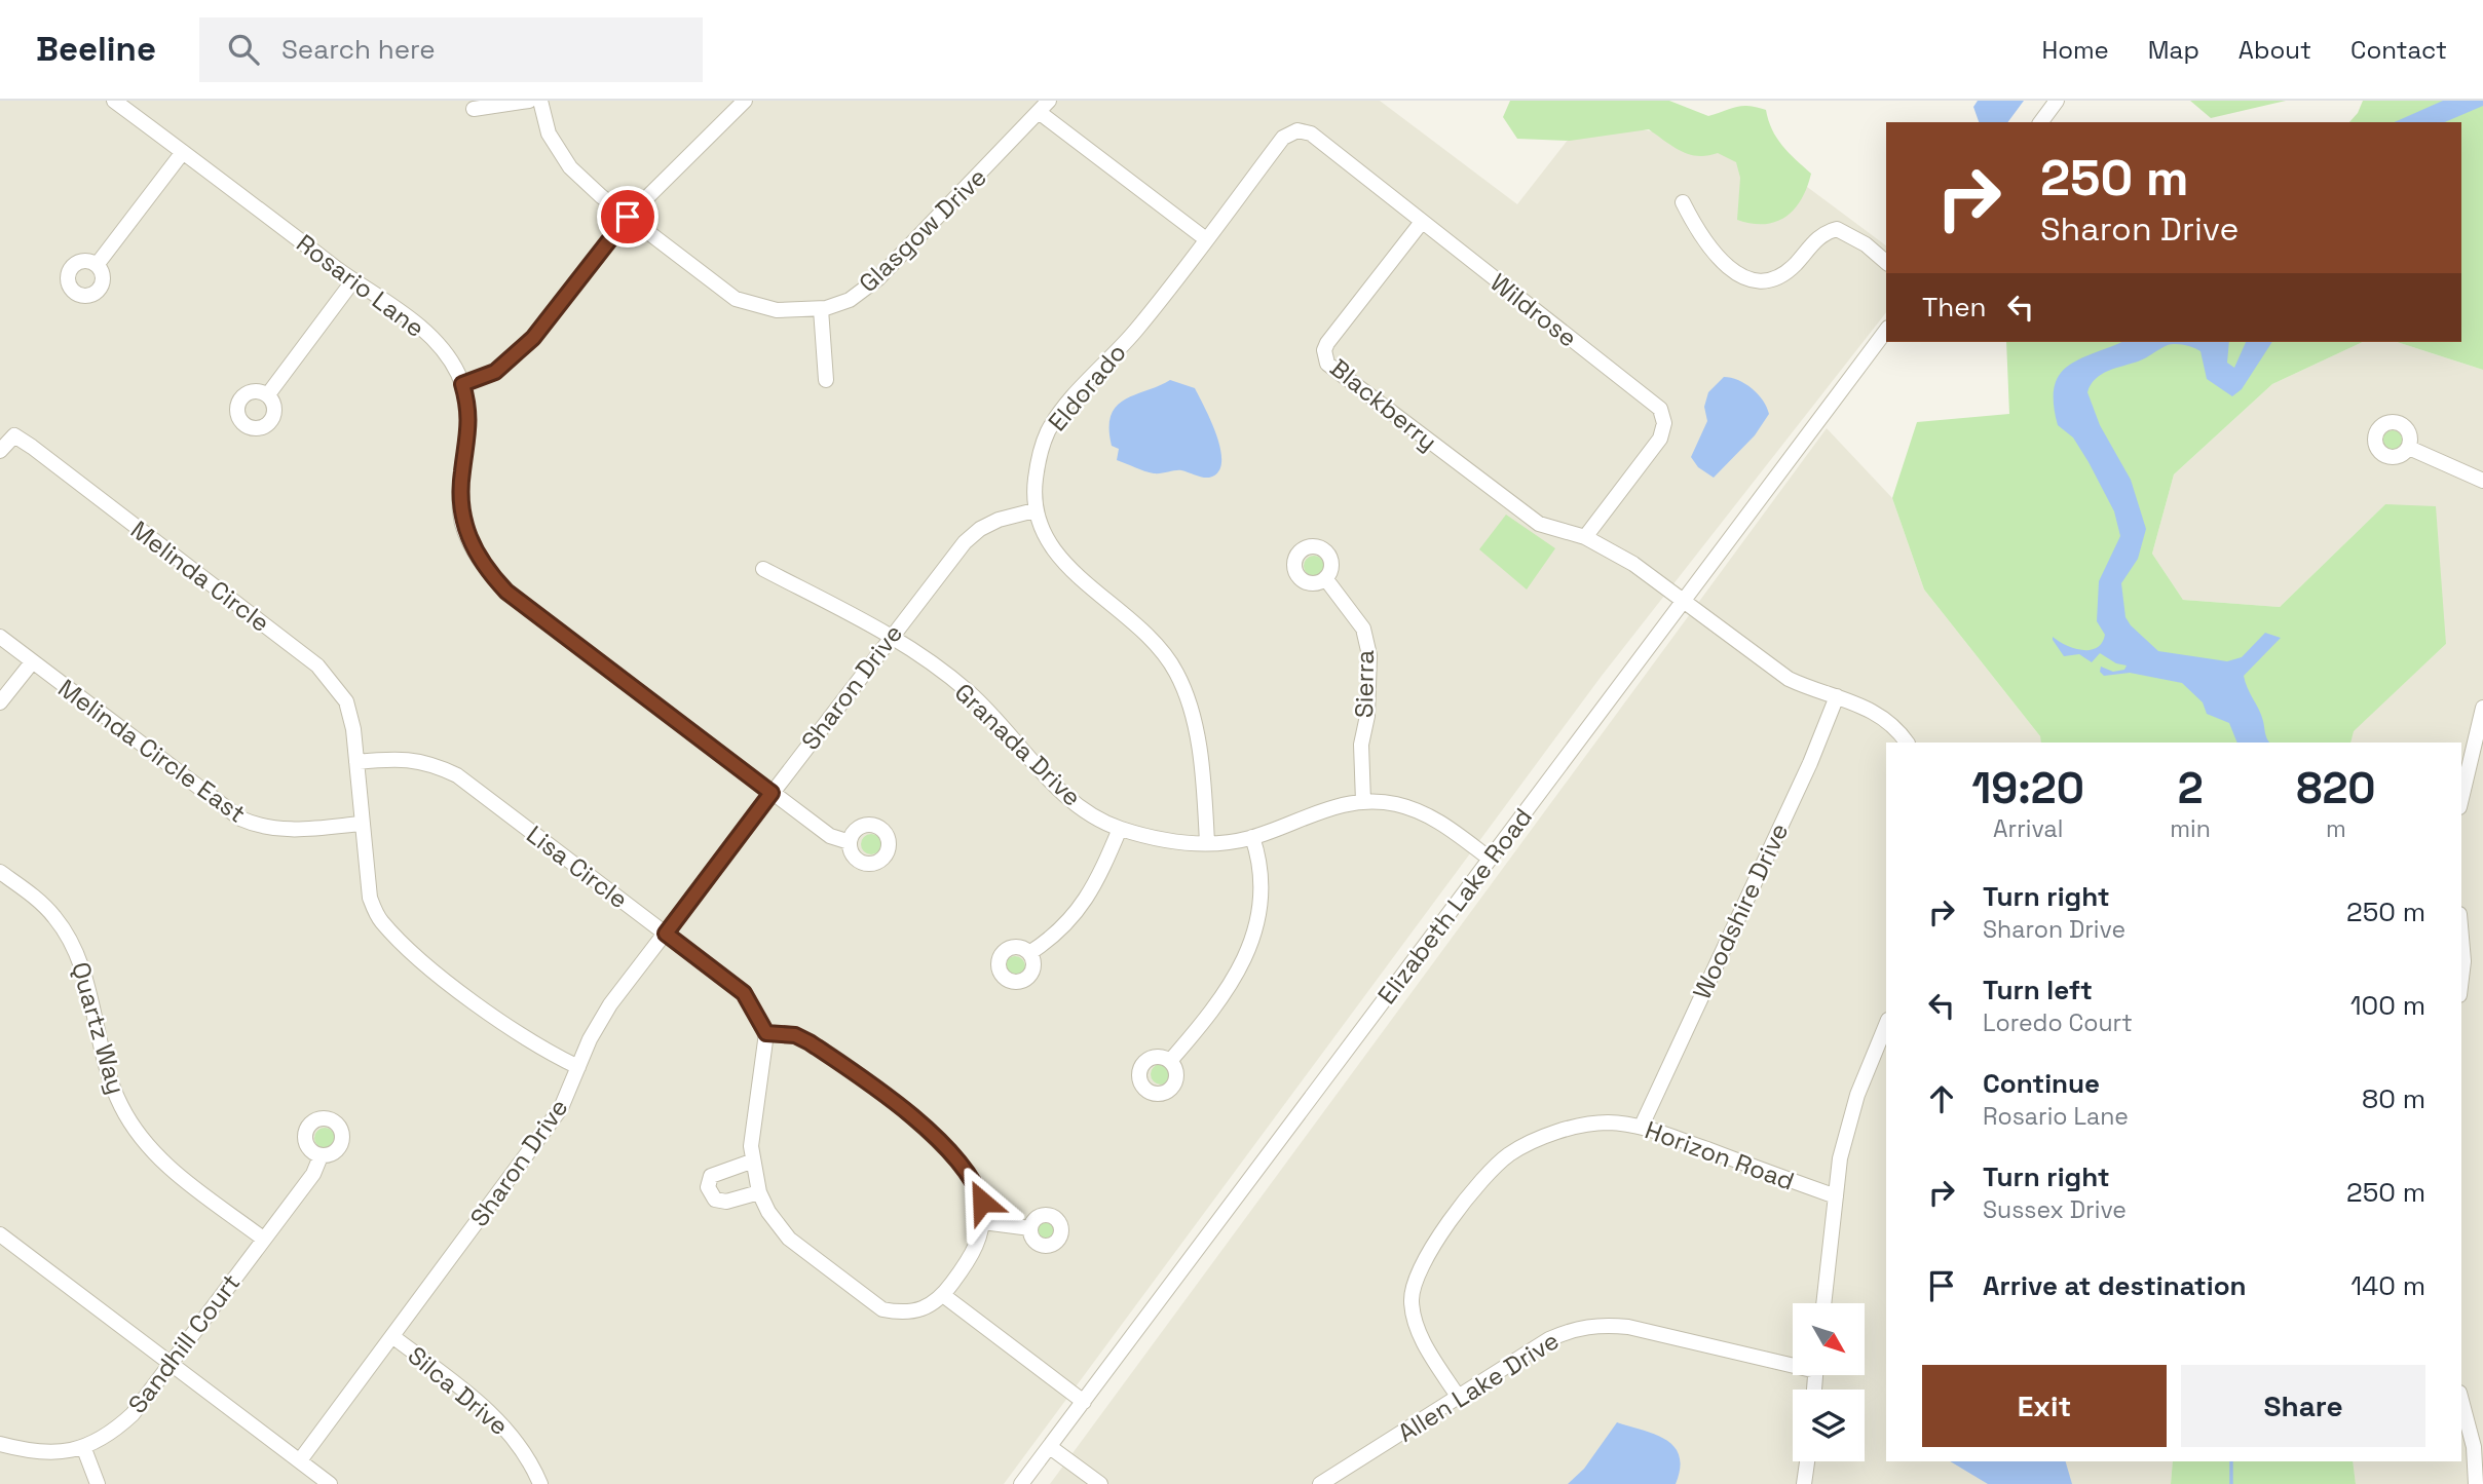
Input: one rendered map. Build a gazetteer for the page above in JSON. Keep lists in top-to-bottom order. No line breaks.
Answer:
{"streets":{"street":["Glasgow Drive","Rosario Lane","Wildrose","Eldorado","Blackberry","Melinda Circle","Sierra","Sharon Drive","Granada Drive","Melinda Circle East","Lisa Circle","Elizabeth Lake Road","Woodshire Drive","Quartz Way","Horizon Road","Sandhill Court","Allen Lake Drive","Silca Drive"]},"crossings":[["Rosario Lane","Sharon Drive"],["Wildrose","Eldorado"],["Wildrose","Blackberry"],["Eldorado","Sharon Drive"],["Eldorado","Granada Drive"],["Melinda Circle","Lisa Circle"],["Sierra","Granada Drive"],["Sharon Drive","Granada Drive"],["Sharon Drive","Lisa Circle"],["Sharon Drive","Silca Drive"],["Granada Drive","Elizabeth Lake Road"],["Woodshire Drive","Horizon Road"],["Quartz Way","Sandhill Court"],["Horizon Road","Allen Lake Drive"]],"north":"bottom right","page":{"header":"Beeline","search":"Search here","nav":["Home","Map","About","Contact"],"turn":["250 m","Sharon Drive"],"then":"Then","eta":["19:20","Arrival","2","min","820","m"],"list":[{"name":"Turn right","note":"Sharon Drive","value":"250 m"},{"name":"Turn left","note":"Loredo Court","value":"100 m"},{"name":"Continue","note":"Rosario Lane","value":"80 m"},{"name":"Turn right","note":"Sussex Drive","value":"250 m"},{"name":"Arrive at destination","value":"140 m"}],"buttons":["Exit","Share"]}}
